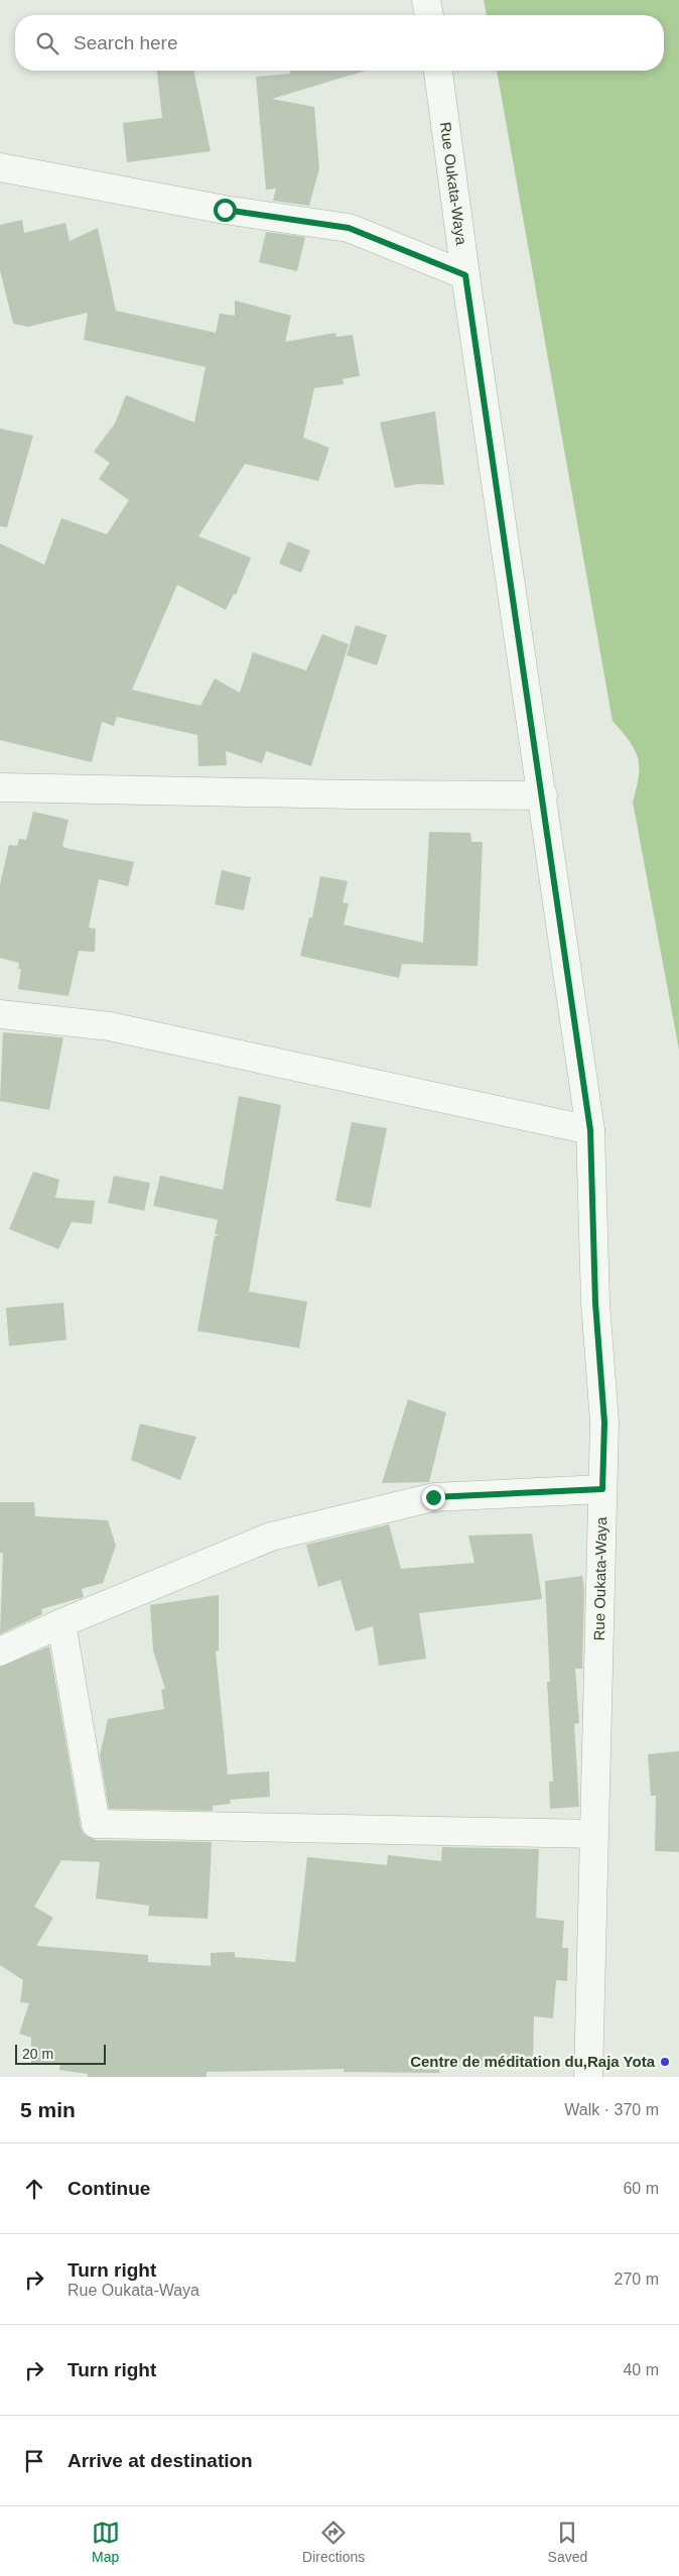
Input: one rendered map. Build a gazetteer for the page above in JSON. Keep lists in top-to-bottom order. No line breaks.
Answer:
{"streets":{"street":["Rue Oukata-Waya"]},"places":["Centre de méditation du,Raja Yota"],"scale_bar":"20 m","page":{"search":"Search here","scale":"20 m","heading":["5 min","Walk · 370 m"],"list":[["Continue","60 m"],["Turn right","Rue Oukata-Waya","270 m"],["Turn right","40 m"],"Arrive at destination"],"nav":["Map","Directions","Saved"]}}
